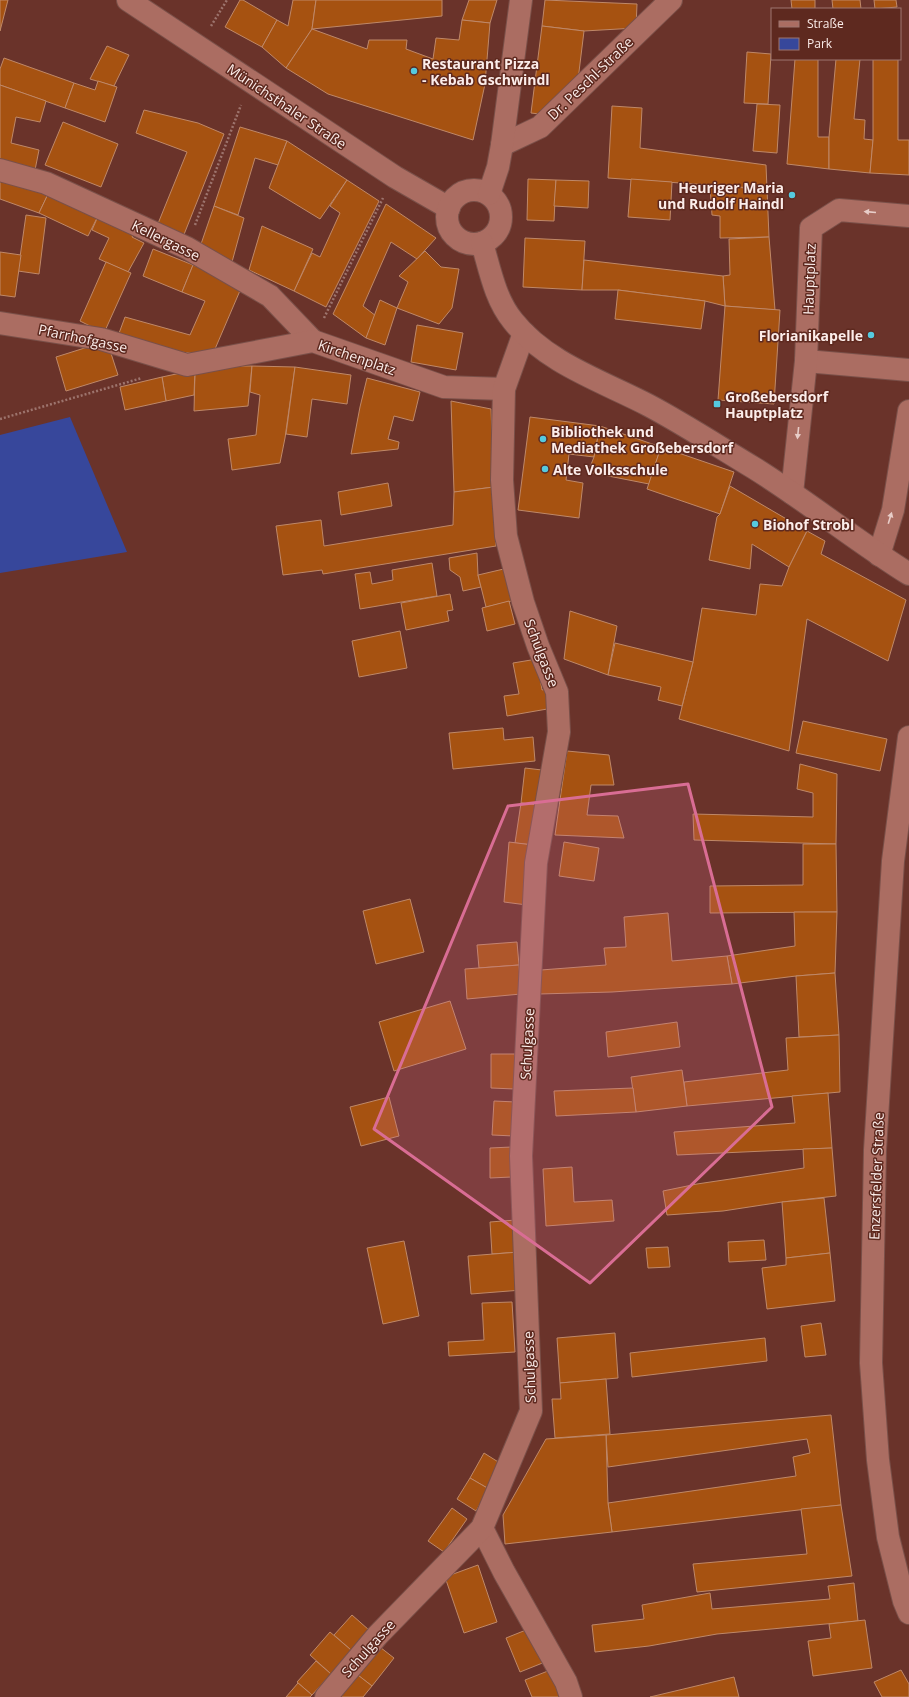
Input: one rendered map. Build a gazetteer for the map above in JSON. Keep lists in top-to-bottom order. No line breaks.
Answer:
{"streets":{"street":["Dr. Peschl-Straße","Münichsthaler Straße","Kellergasse","Hauptplatz","Pfarrhofgasse","Kirchenplatz","Schulgasse","Enzersfelder Straße"]},"crossings":[["Kellergasse","Kirchenplatz"],["Pfarrhofgasse","Kirchenplatz"],["Kirchenplatz","Schulgasse"]],"one_way":["Hauptplatz"],"places":{"other":["Restaurant Pizza - Kebab Gschwindl","Heuriger Maria und Rudolf Haindl","Florianikapelle","Bibliothek und Mediathek Großebersdorf","Alte Volksschule","Biohof Strobl"],"transit":["Großebersdorf Hauptplatz"]},"legend":["Straße","Park"]}
